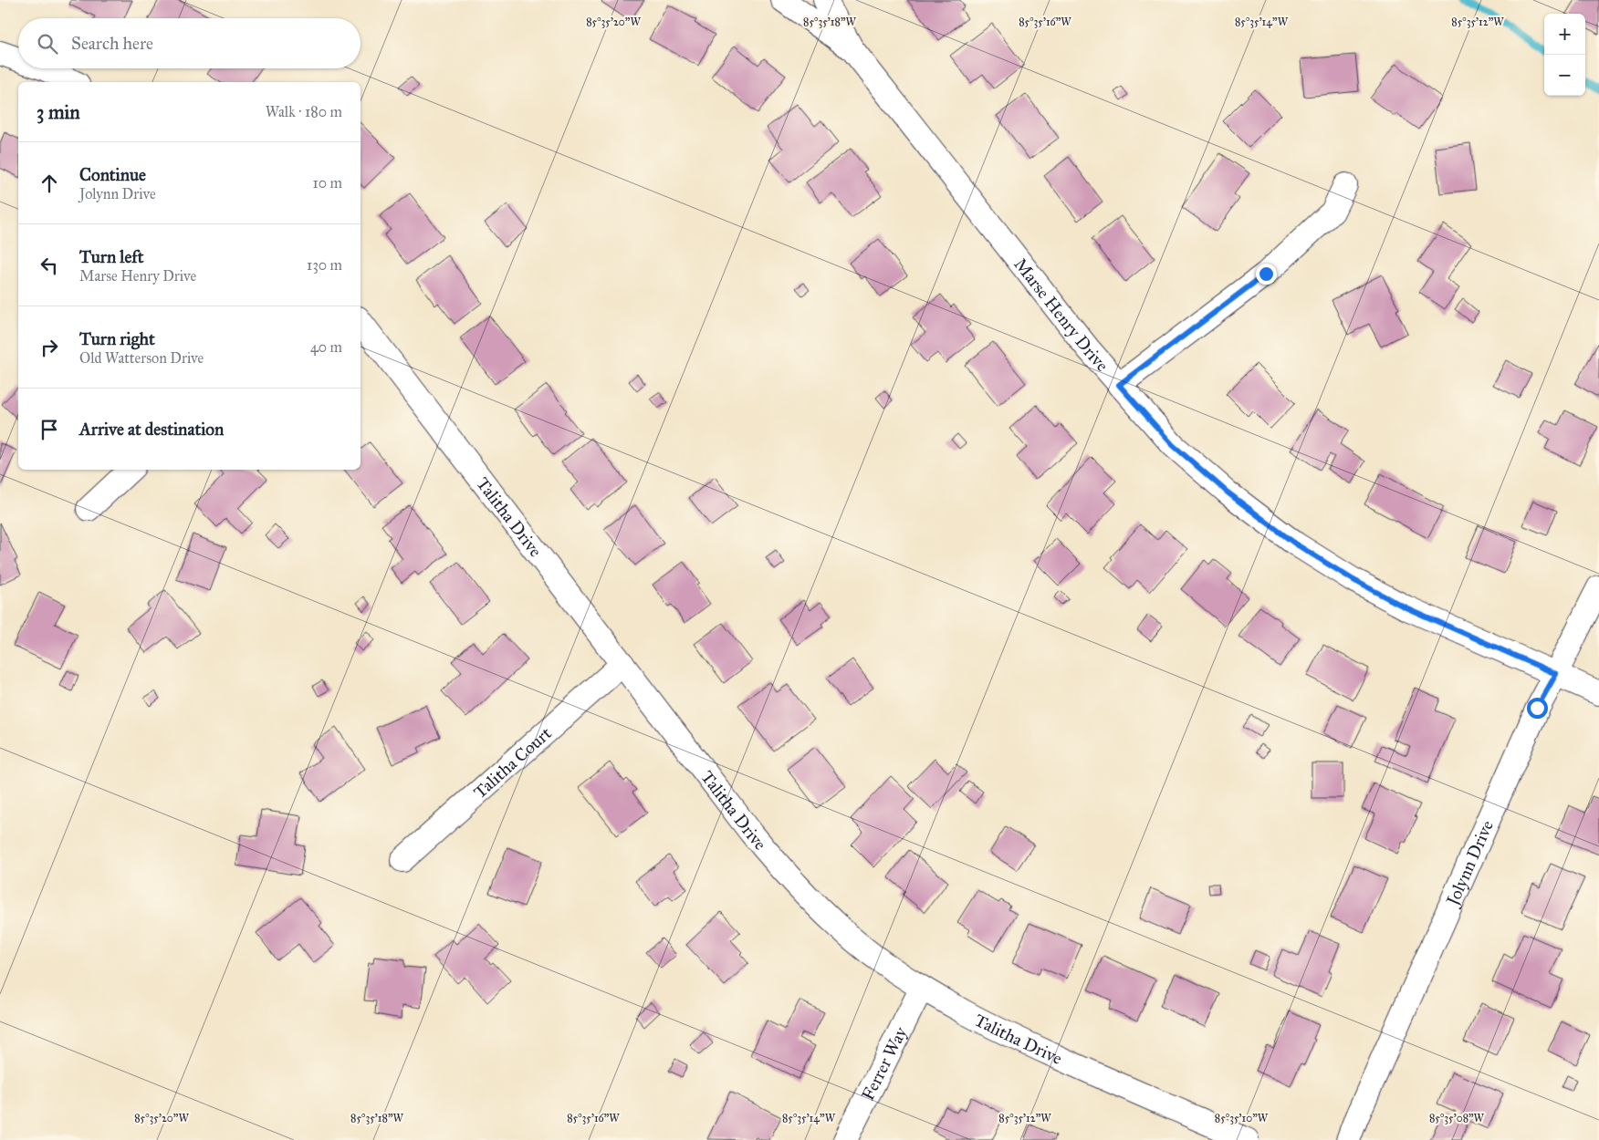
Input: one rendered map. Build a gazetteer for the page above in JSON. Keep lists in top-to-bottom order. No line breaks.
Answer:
{"streets":{"street":["Marse Henry Drive","Talitha Drive","Talitha Court","Jolynn Drive","Ferrer Way"]},"crossings":[["Marse Henry Drive","Jolynn Drive"],["Talitha Drive","Talitha Court"],["Talitha Drive","Ferrer Way"]],"page":{"map_buttons":["+","−"],"search":"Search here","heading":["3 min","Walk · 180 m"],"list":[["Continue","Jolynn Drive","10 m"],["Turn left","Marse Henry Drive","130 m"],["Turn right","Old Watterson Drive","40 m"],"Arrive at destination"]},"coordinates":["85°35'20\"W","85°35'18\"W","85°35'16\"W","85°35'14\"W","85°35'12\"W","85°35'10\"W","85°35'08\"W"]}
